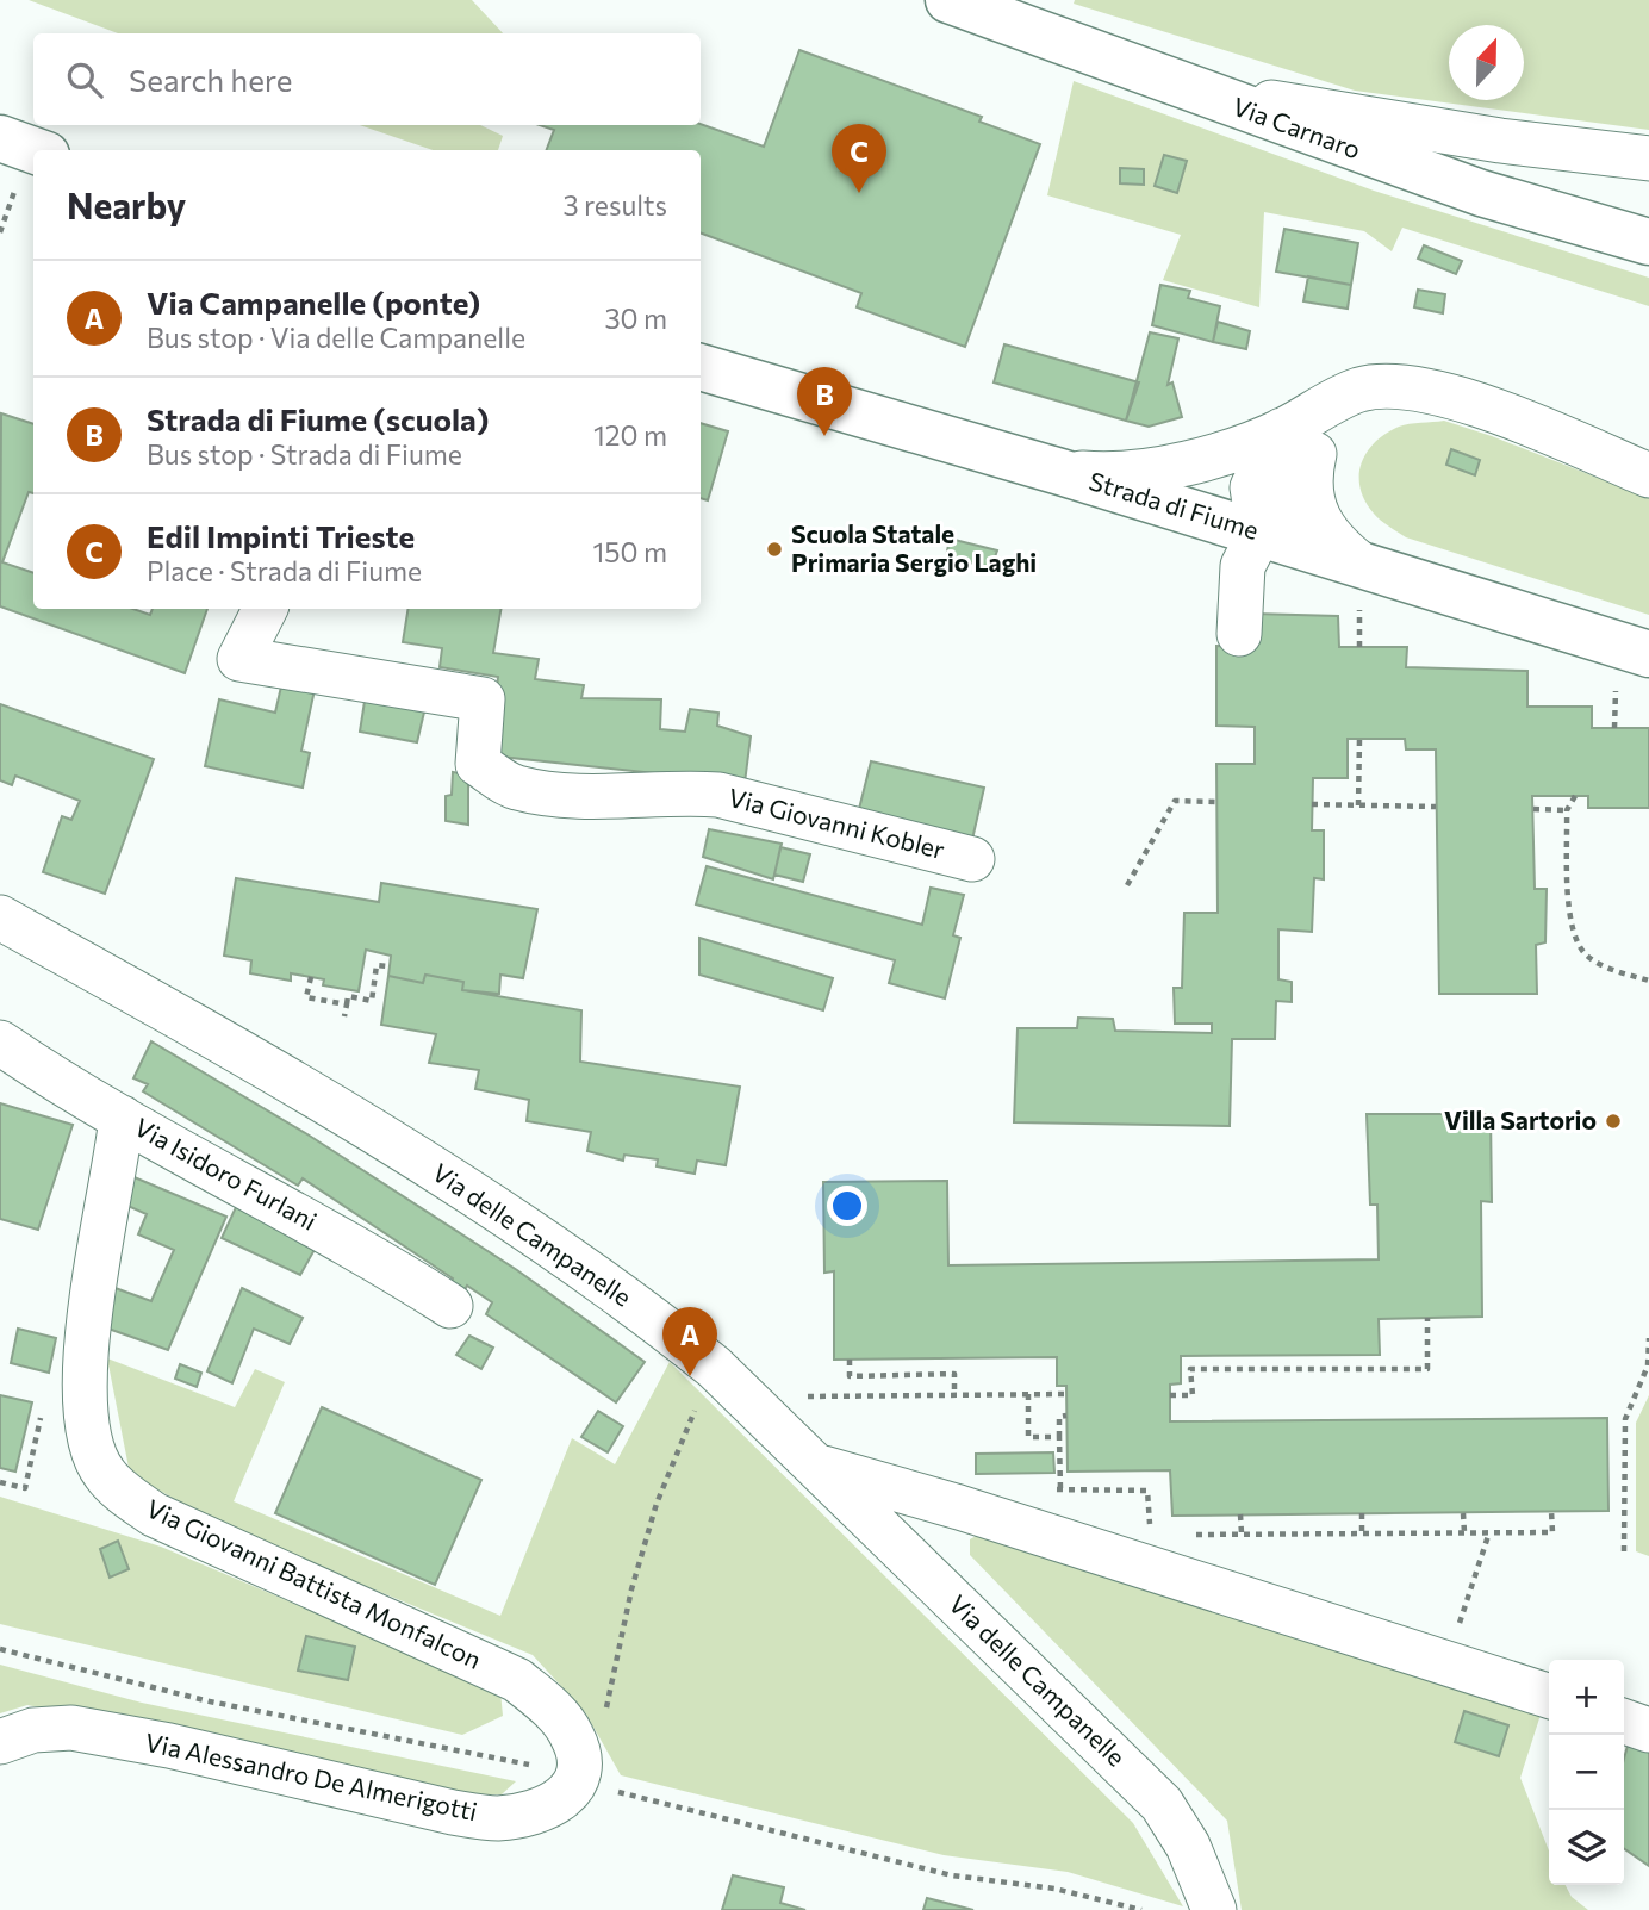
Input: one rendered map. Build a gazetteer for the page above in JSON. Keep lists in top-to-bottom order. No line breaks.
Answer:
{"streets":{"main road":["Via Carnaro","Strada di Fiume"],"street":["Via Giovanni Kobler","Via Isidoro Furlani","Via delle Campanelle","Via Giovanni Battista Monfalcon","Via Alessandro De Almerigotti"]},"crossings":[["Via Isidoro Furlani","Via Giovanni Battista Monfalcon"],["Via Giovanni Battista Monfalcon","Via Alessandro De Almerigotti"]],"places":["Scuola Statale Primaria Sergio Laghi","Villa Sartorio"],"north":"top","page":{"search":"Search here","pins":["C","B","A"],"heading":["Nearby","3 results"],"list":[{"mark":"A","name":"Via Campanelle (ponte)","note":"Bus stop · Via delle Campanelle","value":"30 m"},{"mark":"B","name":"Strada di Fiume (scuola)","note":"Bus stop · Strada di Fiume","value":"120 m"},{"mark":"C","name":"Edil Impinti Trieste","note":"Place · Strada di Fiume","value":"150 m"}],"map_buttons":["+","−"]}}
